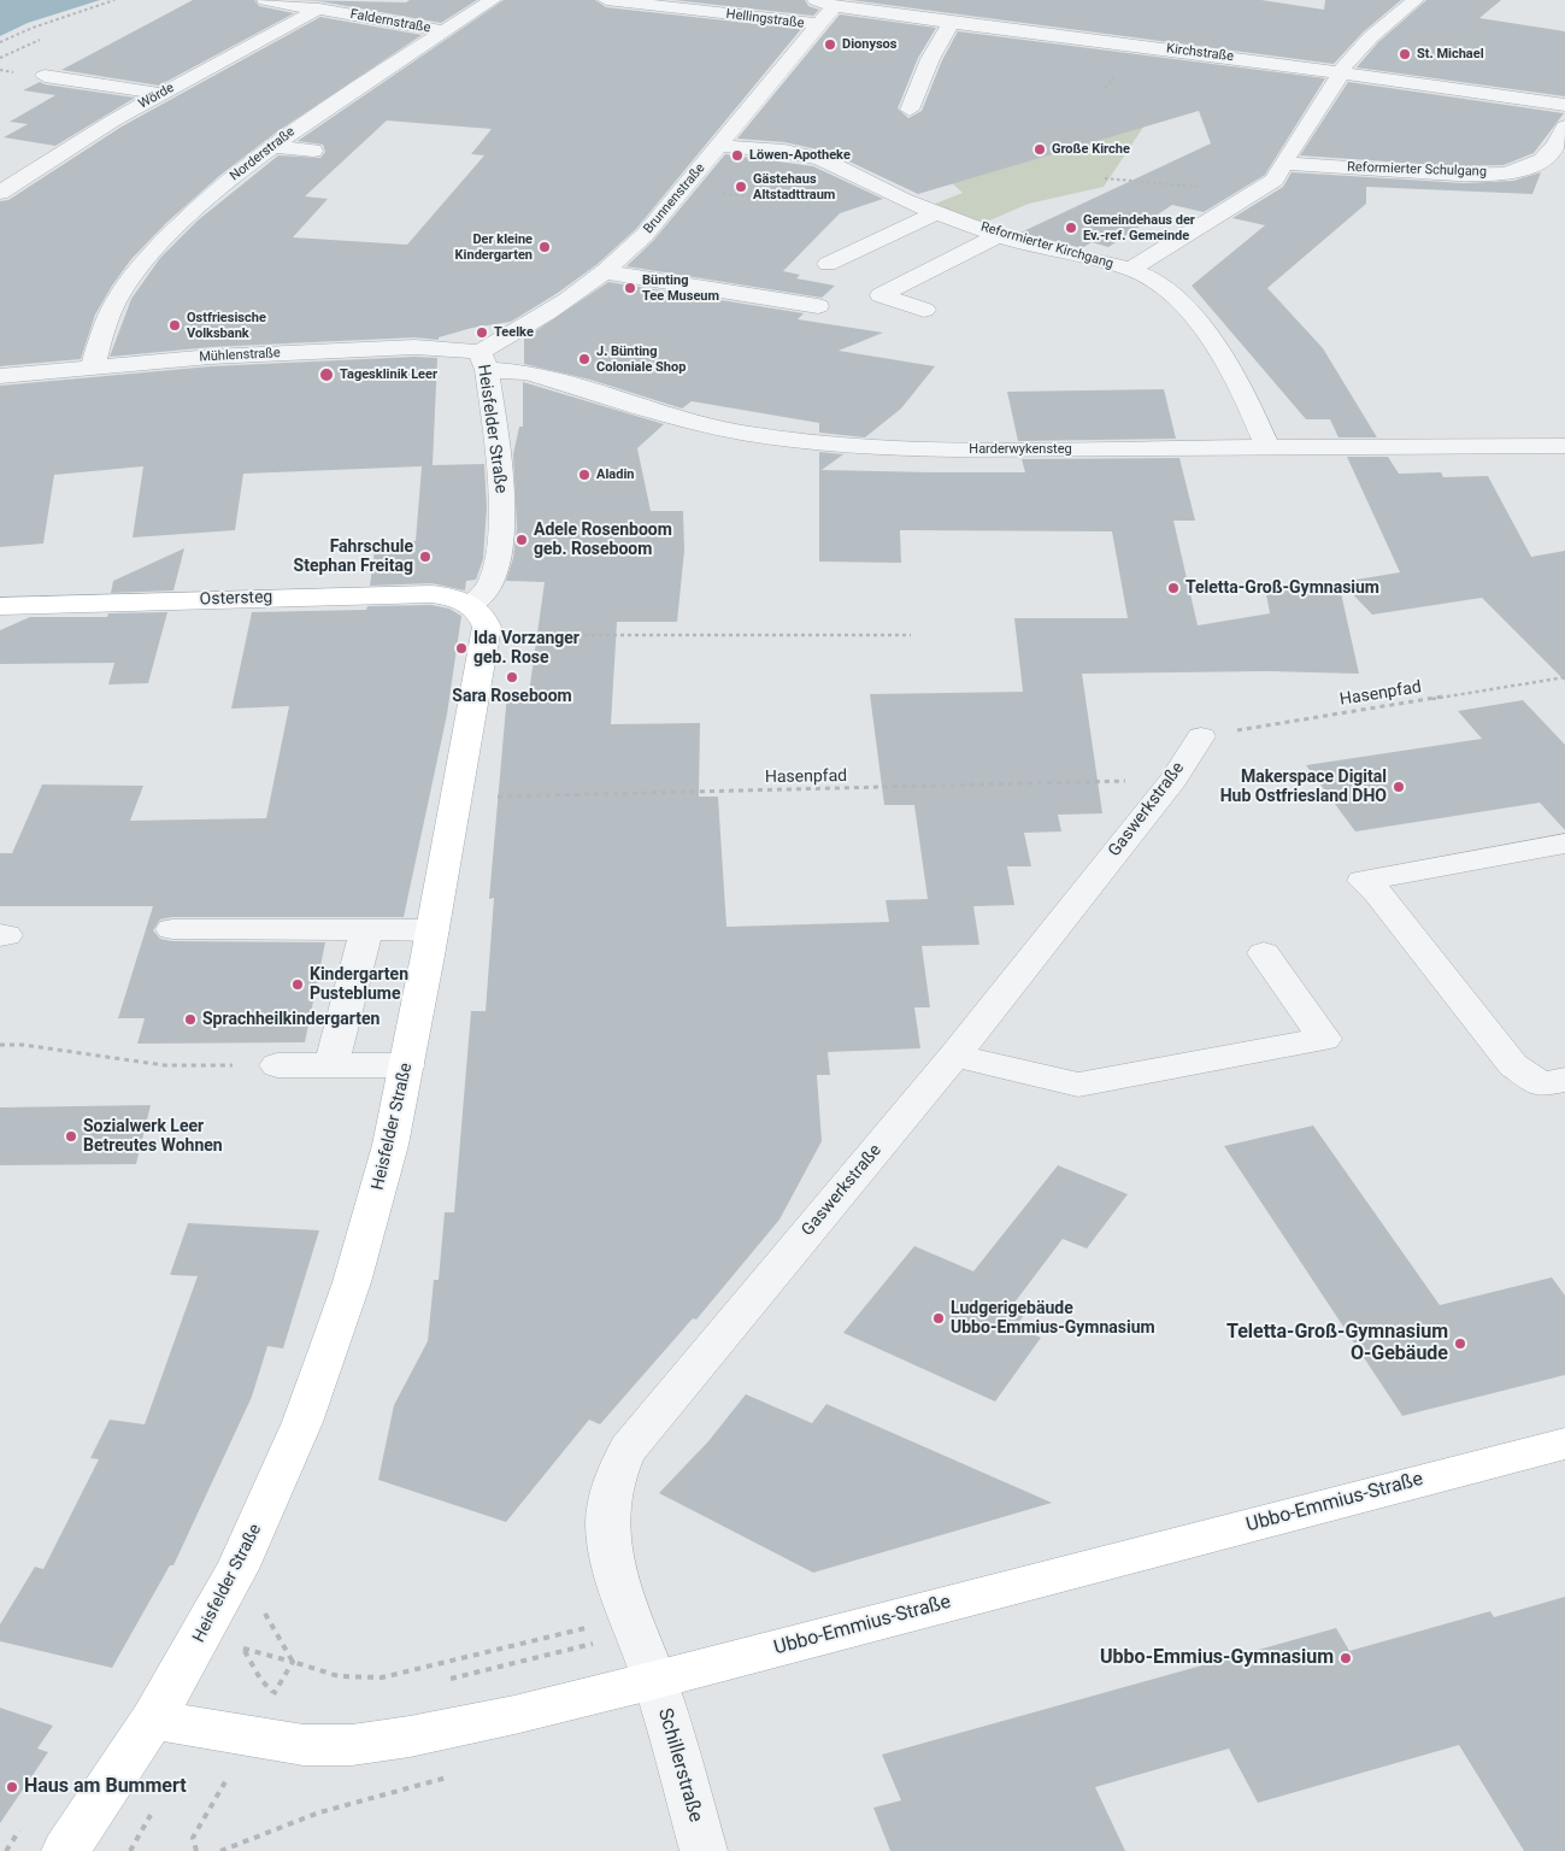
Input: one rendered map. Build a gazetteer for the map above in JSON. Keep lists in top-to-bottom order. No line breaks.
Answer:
{"streets":{"main road":["Heisfelder Straße","Ostersteg","Ubbo-Emmius-Straße"],"street":["Hellingstraße","Faldernstraße","Kirchstraße","Wörde","Norderstraße","Reformierter Schulgang","Brunnenstraße","Reformierter Kirchgang","Mühlenstraße","Harderwykensteg","Gaswerkstraße","Schillerstraße"],"path":["Hasenpfad"]},"crossings":[["Hellingstraße","Brunnenstraße"],["Faldernstraße","Wörde"],["Faldernstraße","Norderstraße"],["Kirchstraße","Brunnenstraße"],["Kirchstraße","Reformierter Kirchgang"],["Norderstraße","Mühlenstraße"],["Reformierter Schulgang","Reformierter Kirchgang"],["Brunnenstraße","Reformierter Kirchgang"],["Brunnenstraße","Mühlenstraße"],["Brunnenstraße","Heisfelder Straße"],["Brunnenstraße","Harderwykensteg"],["Mühlenstraße","Heisfelder Straße"],["Mühlenstraße","Harderwykensteg"],["Heisfelder Straße","Harderwykensteg"],["Heisfelder Straße","Ostersteg"],["Heisfelder Straße","Hasenpfad"],["Heisfelder Straße","Ubbo-Emmius-Straße"],["Hasenpfad","Gaswerkstraße"],["Gaswerkstraße","Ubbo-Emmius-Straße"],["Gaswerkstraße","Schillerstraße"],["Ubbo-Emmius-Straße","Schillerstraße"]],"places":["Dionysos","St. Michael","Große Kirche","Löwen-Apotheke","Gästehaus Altstadttraum","Gemeindehaus der Ev.-ref. Gemeinde","Der kleine Kindergarten","Bünting Tee Museum","Ostfriesische Volksbank","Teelke","J. Bünting Coloniale Shop","Tagesklinik Leer","Aladin","Adele Rosenboom geb. Roseboom","Fahrschule Stephan Freitag","Teletta-Groß-Gymnasium","Ida Vorzanger geb. Rose","Sara Roseboom","Makerspace Digital Hub Ostfriesland DHO","Kindergarten Pusteblume","Sprachheilkindergarten","Sozialwerk Leer Betreutes Wohnen","Ludgerigebäude Ubbo-Emmius-Gymnasium","Teletta-Groß-Gymnasium O-Gebäude","Ubbo-Emmius-Gymnasium","Haus am Bummert"]}
